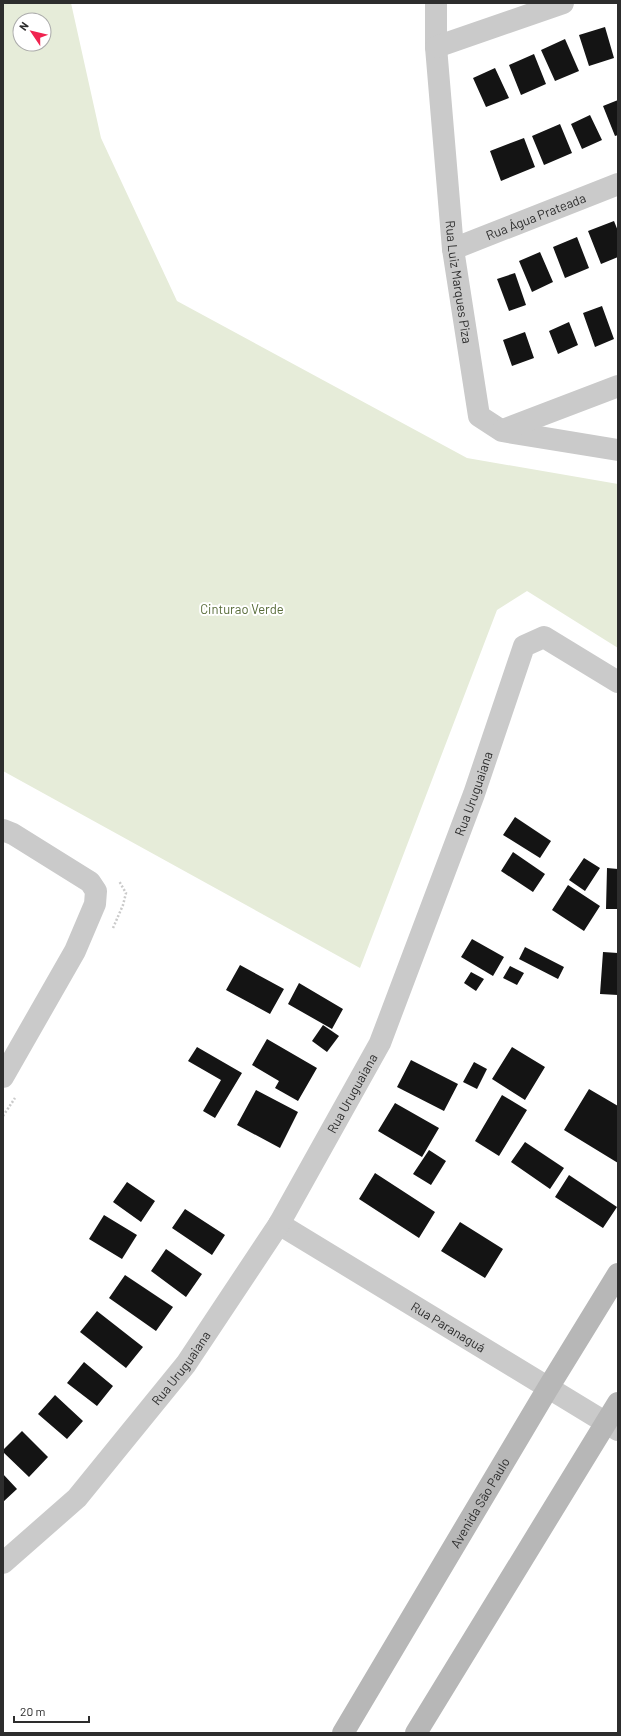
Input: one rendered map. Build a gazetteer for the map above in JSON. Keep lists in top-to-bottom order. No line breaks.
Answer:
{"streets":{"street":["Rua Água Prateada","Rua Luiz Marques Piza","Rua Uruguaiana","Rua Paranaguá","Avenida São Paulo"]},"crossings":[["Rua Água Prateada","Rua Luiz Marques Piza"],["Rua Uruguaiana","Rua Paranaguá"],["Rua Paranaguá","Avenida São Paulo"]],"parks":["Cinturao Verde"],"scale_bar":"20 m","north":"top left"}
